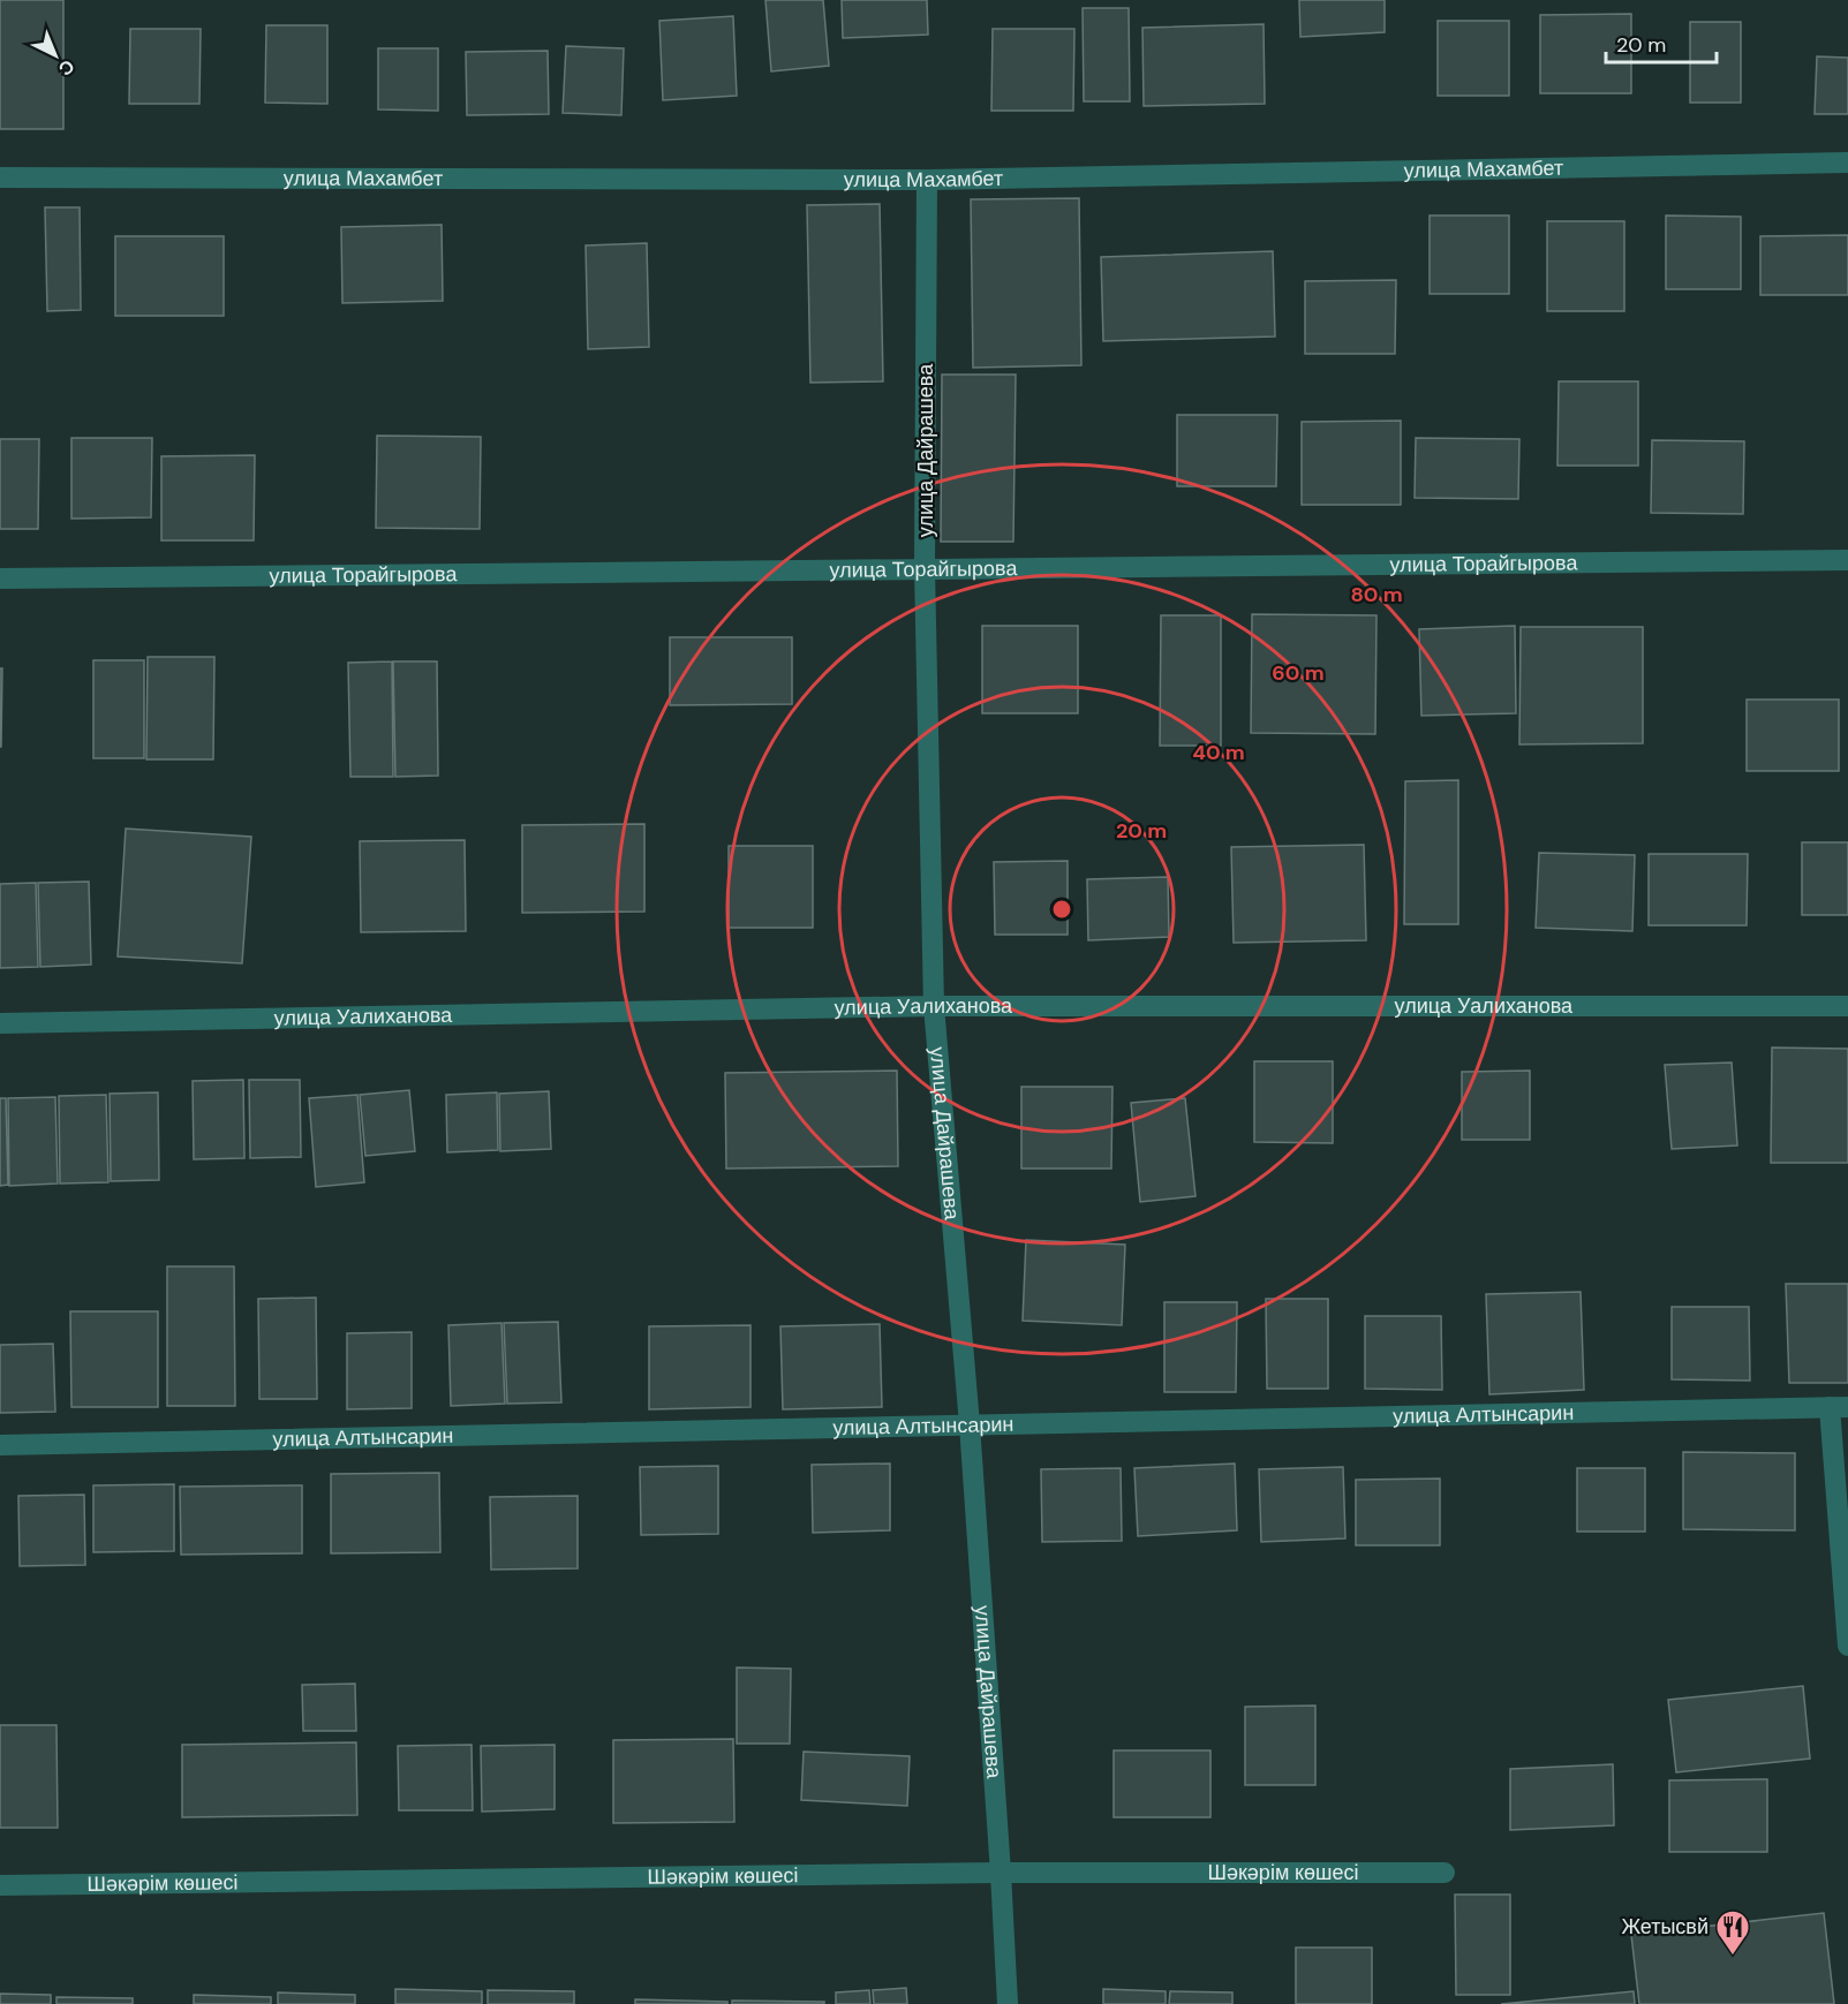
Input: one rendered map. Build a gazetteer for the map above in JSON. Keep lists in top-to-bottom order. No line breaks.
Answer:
{"streets":{"street":["улица Махамбет","улица Дайрашева","улица Торайгырова","улица Уалиханова","улица Алтынсарин","Шәкәрім көшесі"]},"crossings":[["улица Махамбет","улица Дайрашева"],["улица Дайрашева","улица Торайгырова"],["улица Дайрашева","улица Уалиханова"],["улица Дайрашева","улица Алтынсарин"],["улица Дайрашева","Шәкәрім көшесі"]],"places":{"restaurant":["Жетысвй"]},"scale_bar":"20 m","north":"bottom right","rings":["80 m","60 m","40 m","20 m"]}
